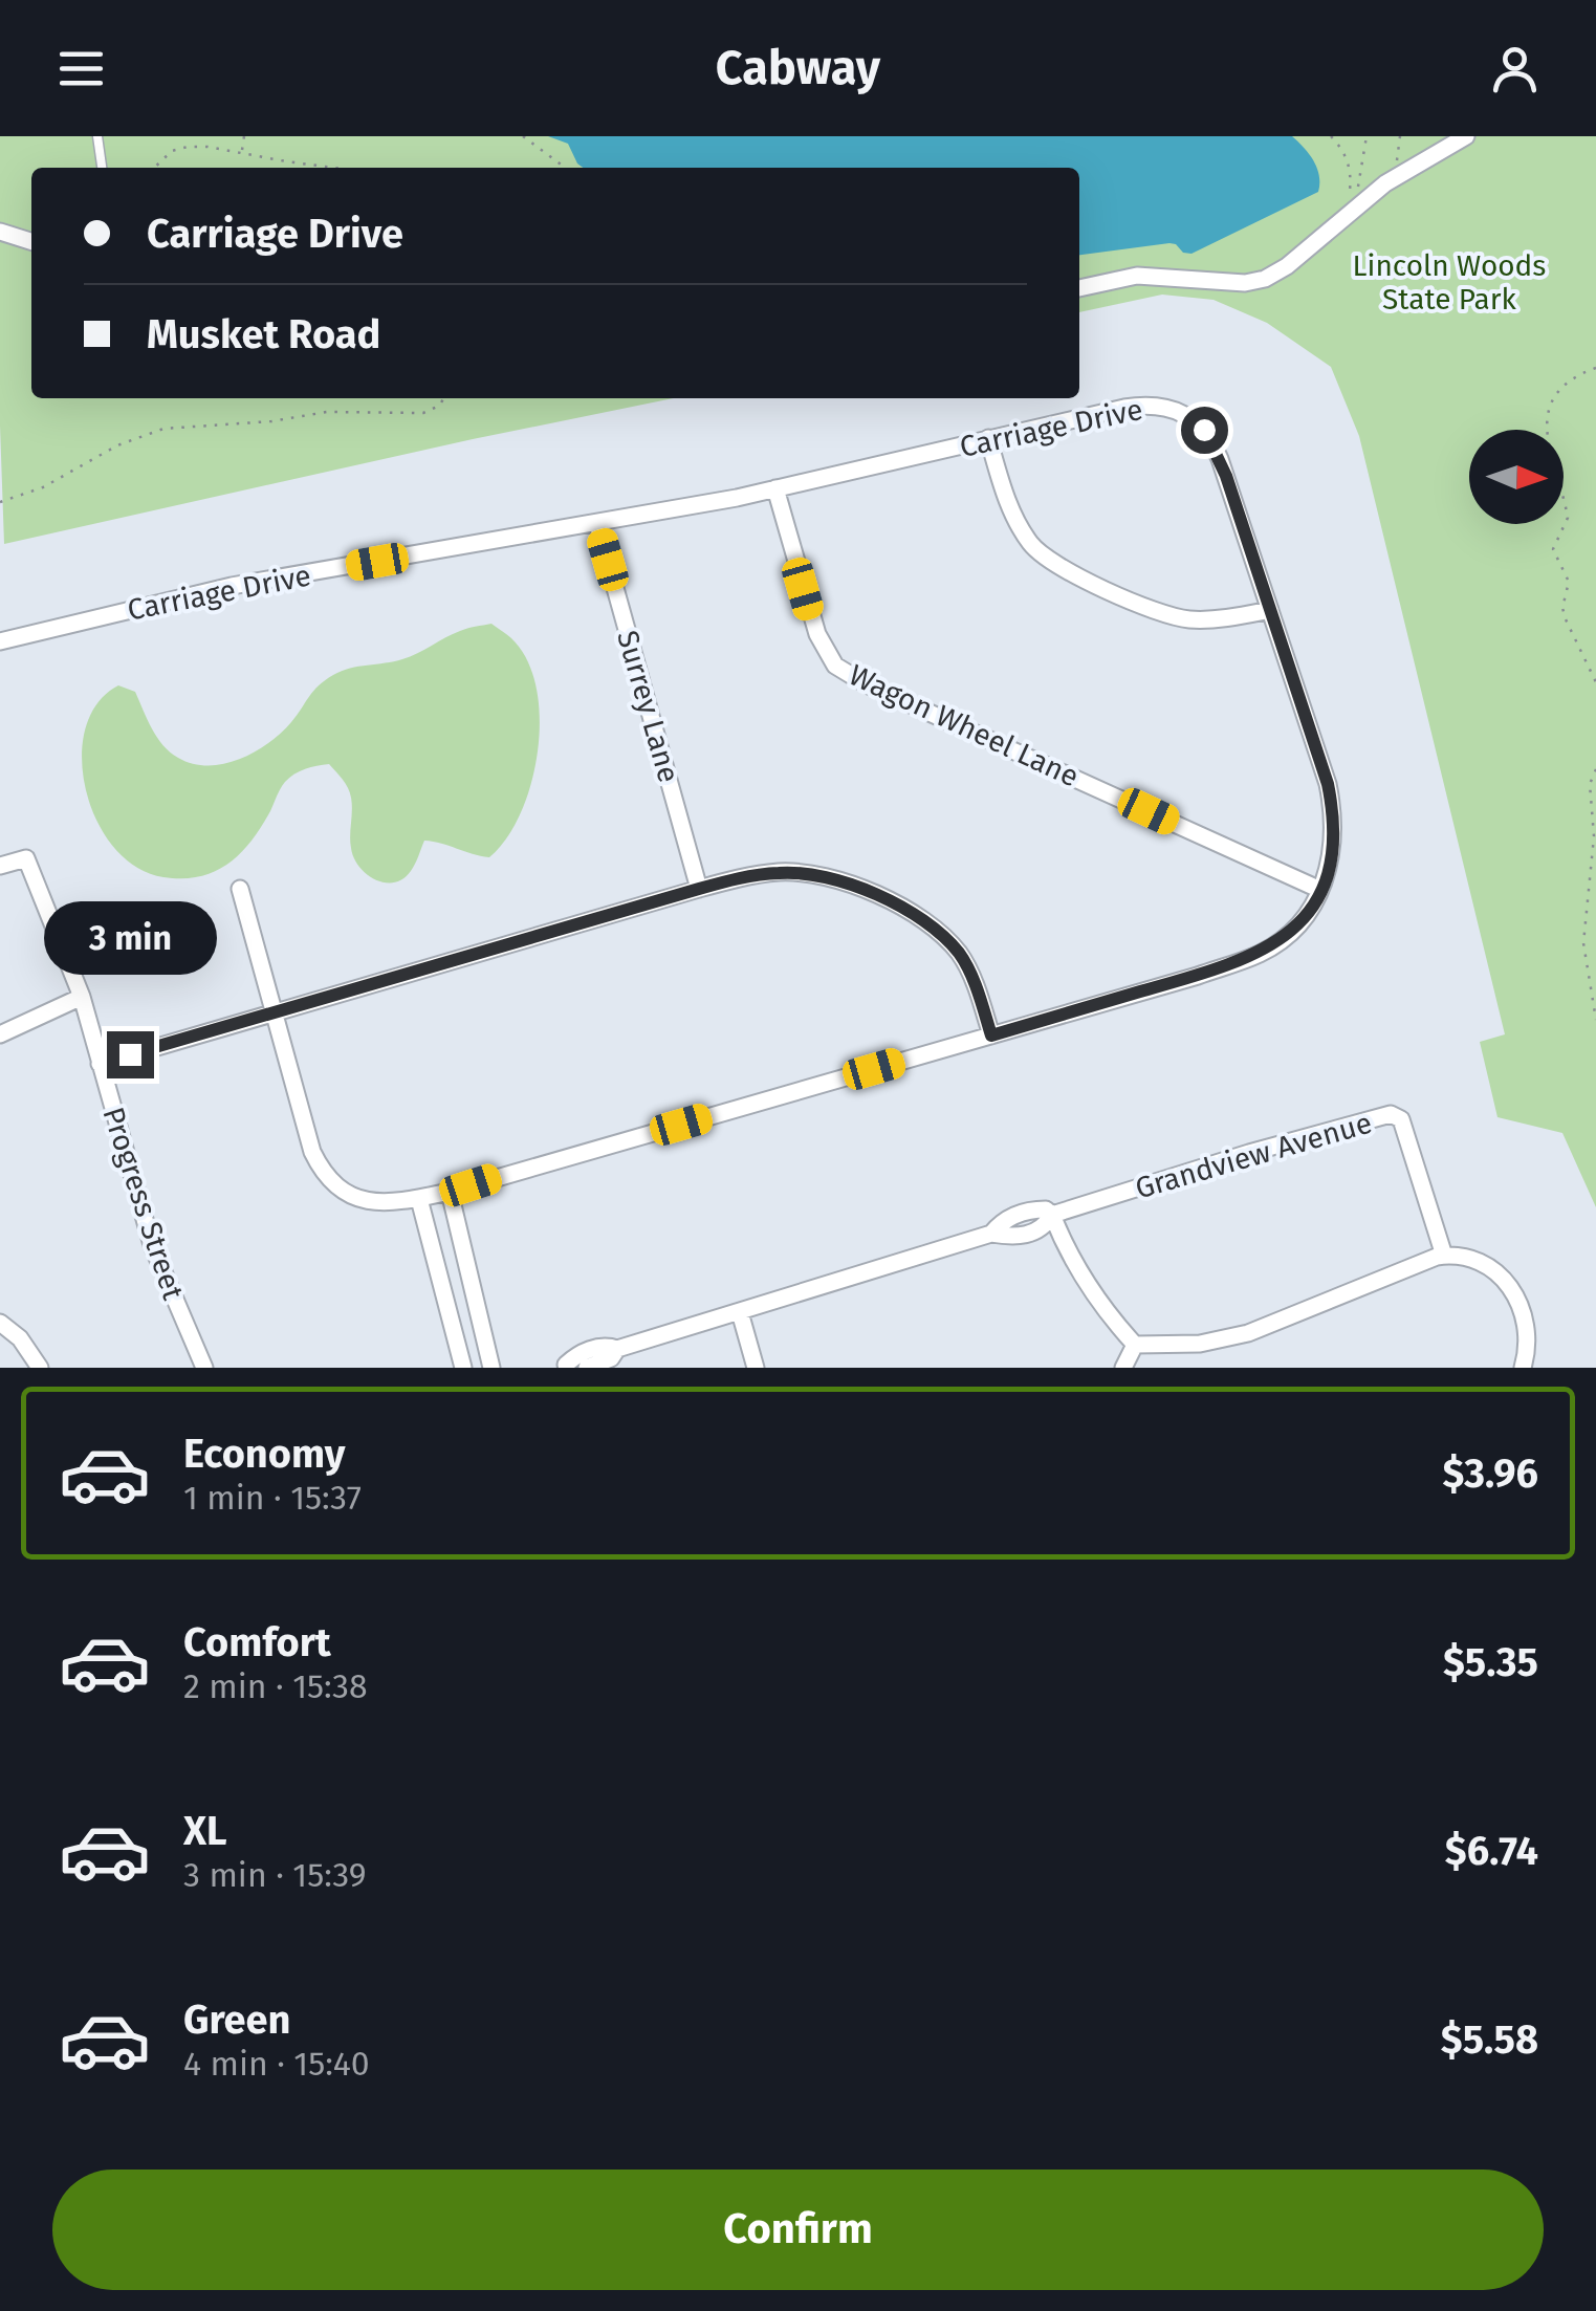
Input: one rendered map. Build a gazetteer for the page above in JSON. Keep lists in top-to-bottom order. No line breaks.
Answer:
{"streets":{"street":["Carriage Drive","Surrey Lane","Wagon Wheel Lane","Grandview Avenue","Progress Street"]},"crossings":[["Carriage Drive","Surrey Lane"],["Carriage Drive","Wagon Wheel Lane"]],"parks":["Lincoln Woods State Park"],"north":"right","page":{"header":"Cabway","banner":["Carriage Drive","Musket Road"],"bubble":"3 min","list":[{"name":"Economy","note":"1 min · 15:37","value":"$3.96"},{"name":"Comfort","note":"2 min · 15:38","value":"$5.35"},{"name":"XL","note":"3 min · 15:39","value":"$6.74"},{"name":"Green","note":"4 min · 15:40","value":"$5.58"}],"buttons":"Confirm"}}
